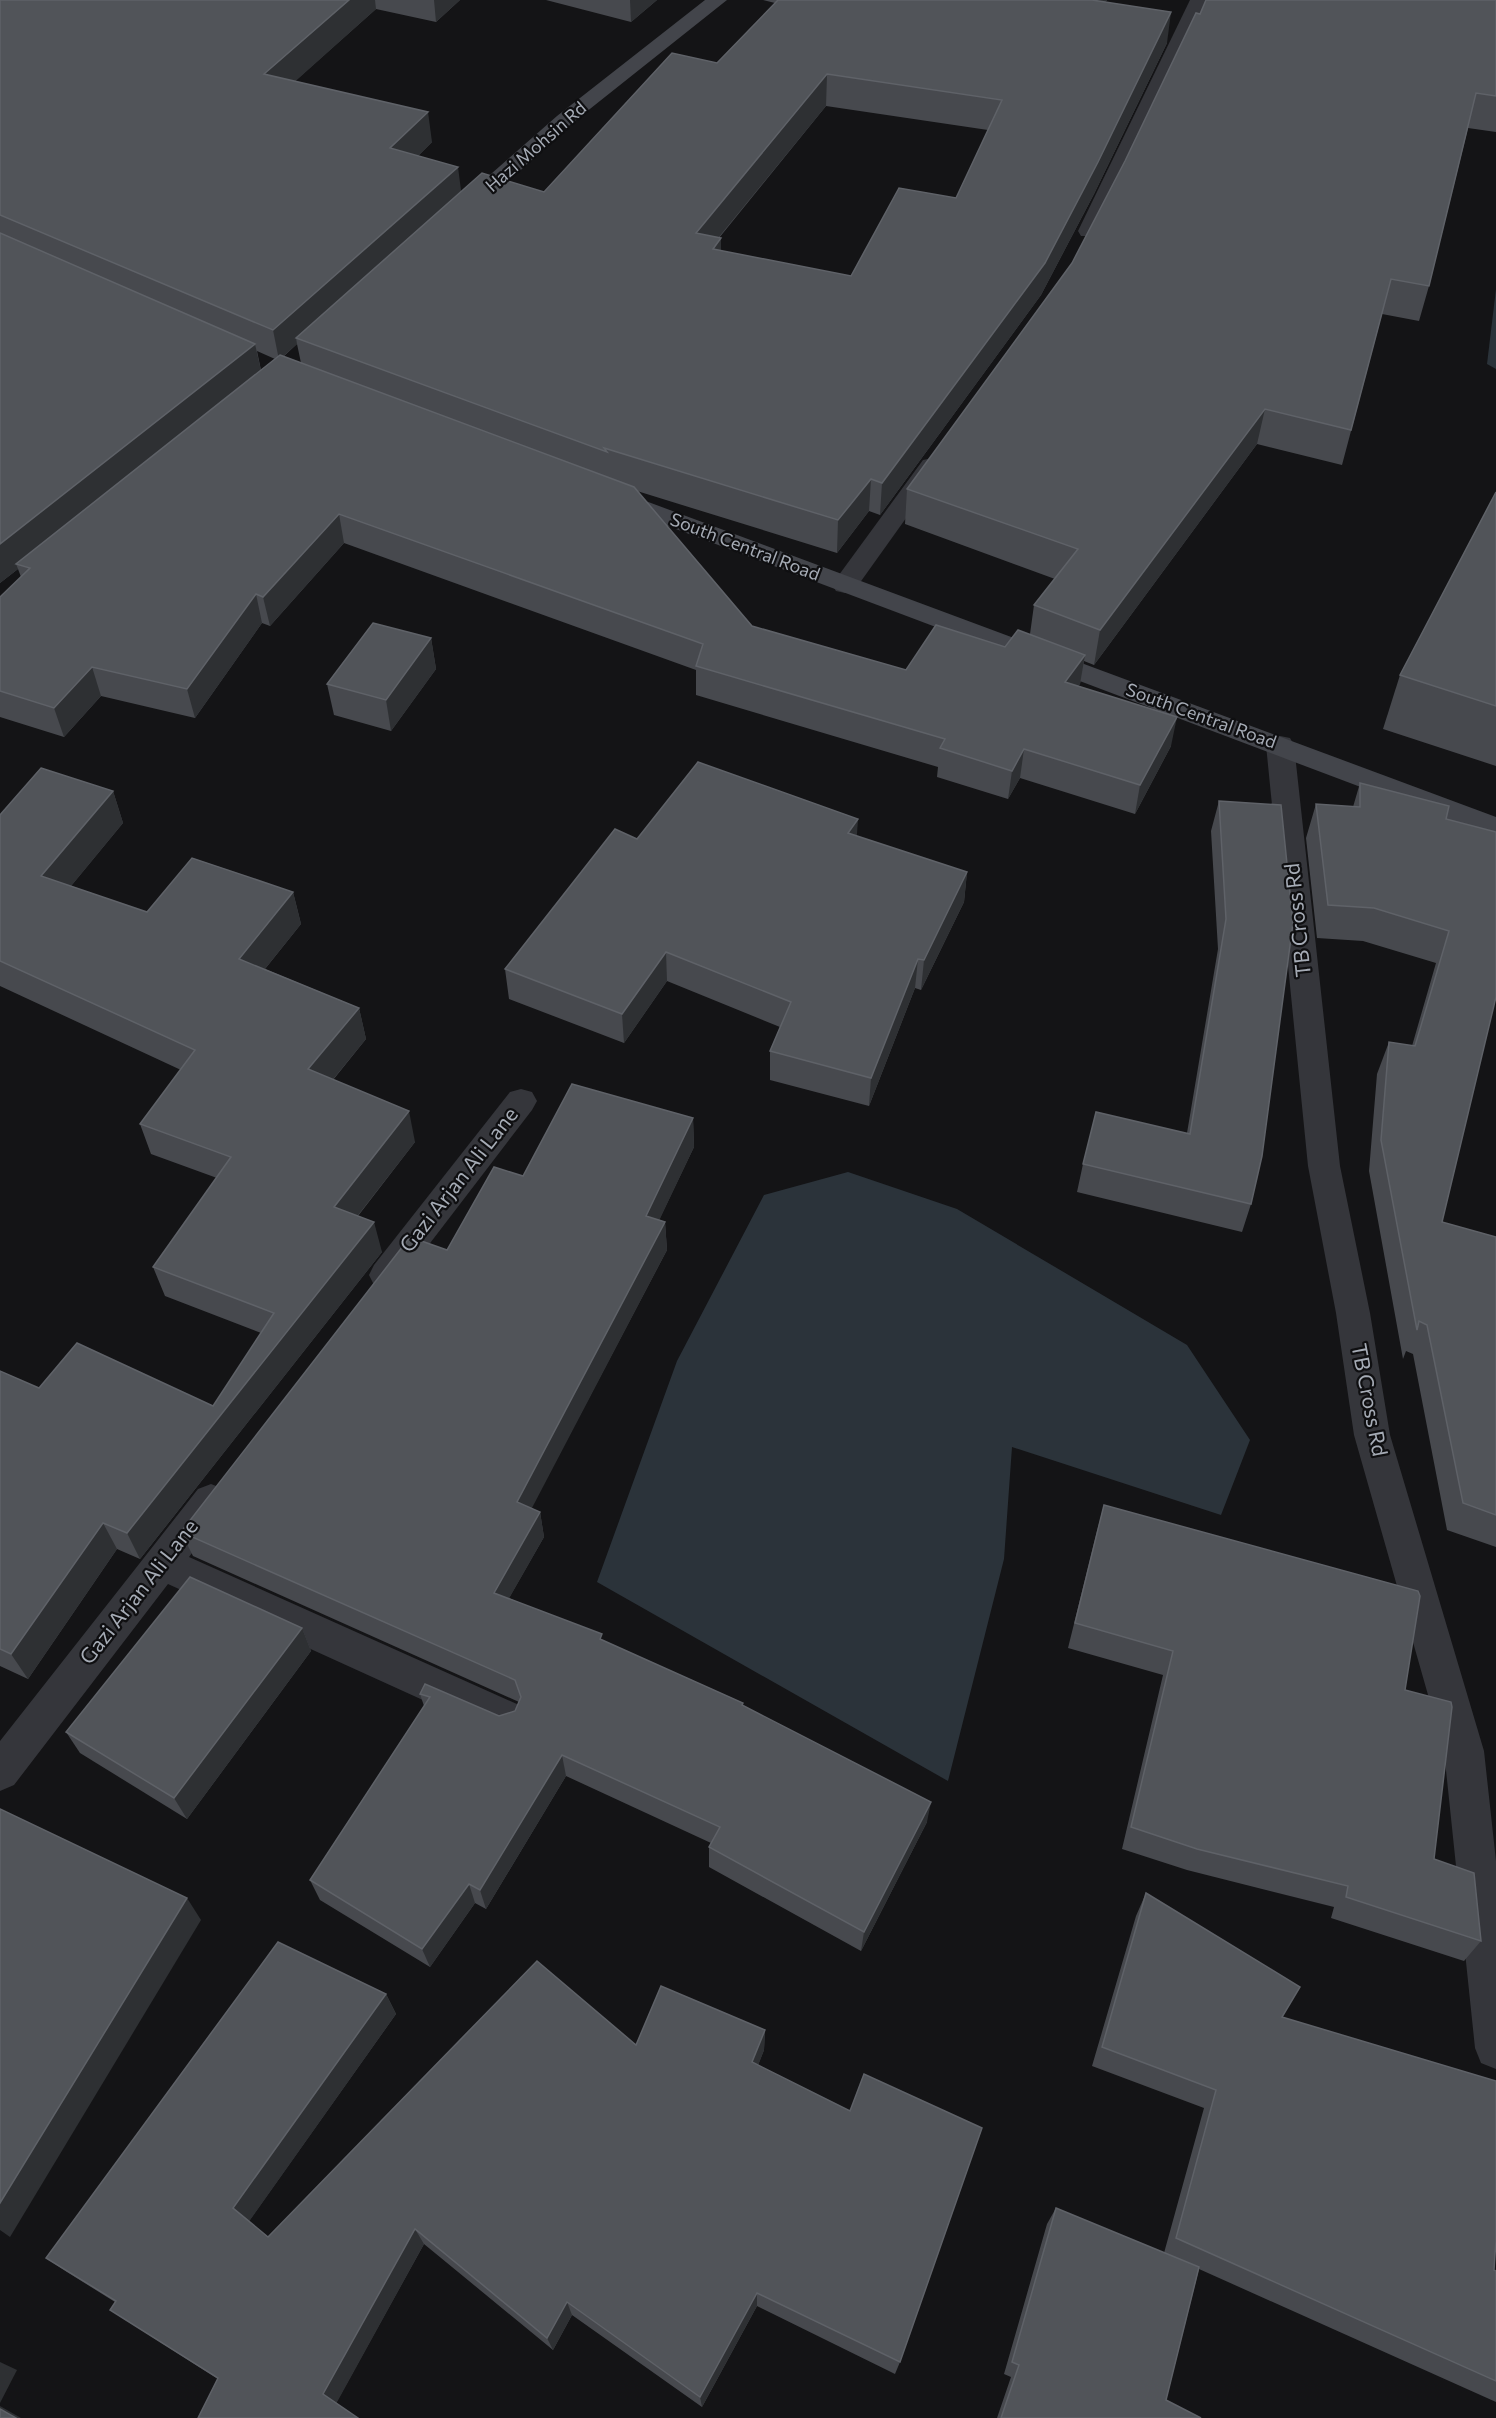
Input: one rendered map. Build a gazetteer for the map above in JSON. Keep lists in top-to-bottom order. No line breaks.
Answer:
{"streets":{"street":["Hazi Mohsin Rd","South Central Road","TB Cross Rd","Gazi Arjan Ali Lane"]},"crossings":[["South Central Road","TB Cross Rd"]]}
